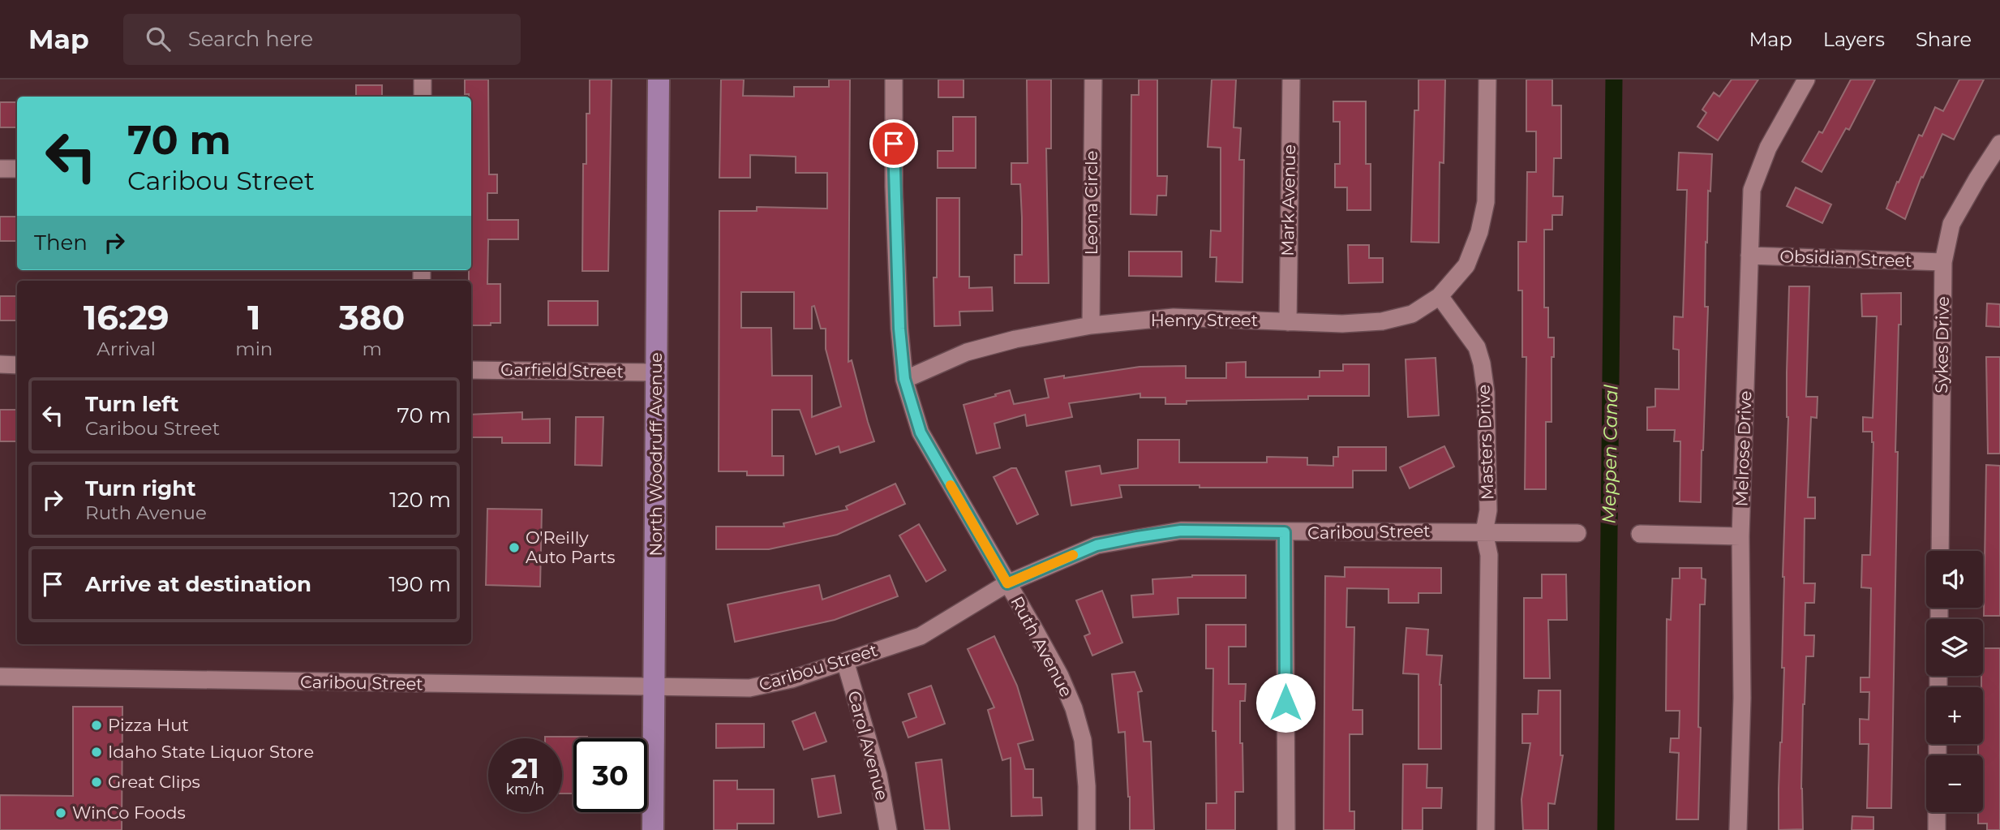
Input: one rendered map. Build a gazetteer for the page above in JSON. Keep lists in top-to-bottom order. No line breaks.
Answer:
{"streets":{"main road":["North Woodruff Avenue"],"street":["Mark Avenue","Leona Circle","Obsidian Street","Henry Street","Sykes Drive","Garfield Street","Masters Drive","Melrose Drive","Caribou Street","Ruth Avenue","Carol Avenue"]},"crossings":[["Mark Avenue","Henry Street"],["Leona Circle","Henry Street"],["Obsidian Street","Sykes Drive"],["Obsidian Street","Melrose Drive"],["Henry Street","Masters Drive"],["Henry Street","Ruth Avenue"],["Garfield Street","North Woodruff Avenue"],["Masters Drive","Caribou Street"],["North Woodruff Avenue","Caribou Street"],["Caribou Street","Ruth Avenue"],["Caribou Street","Carol Avenue"]],"water":["Meppen Canal"],"places":["O'Reilly Auto Parts","Pizza Hut","Idaho State Liquor Store","Great Clips","WinCo Foods"],"page":{"header":"Map","search":"Search here","nav":["Map","Layers","Share"],"turn":["70 m","Caribou Street"],"then":"Then","eta":["16:29","Arrival","1","min","380","m"],"list":[{"name":"Turn left","note":"Caribou Street","value":"70 m"},{"name":"Turn right","note":"Ruth Avenue","value":"120 m"},{"name":"Arrive at destination","value":"190 m"}],"map_buttons":["+","−"],"speed":"21 km/h","limit":"30"}}
